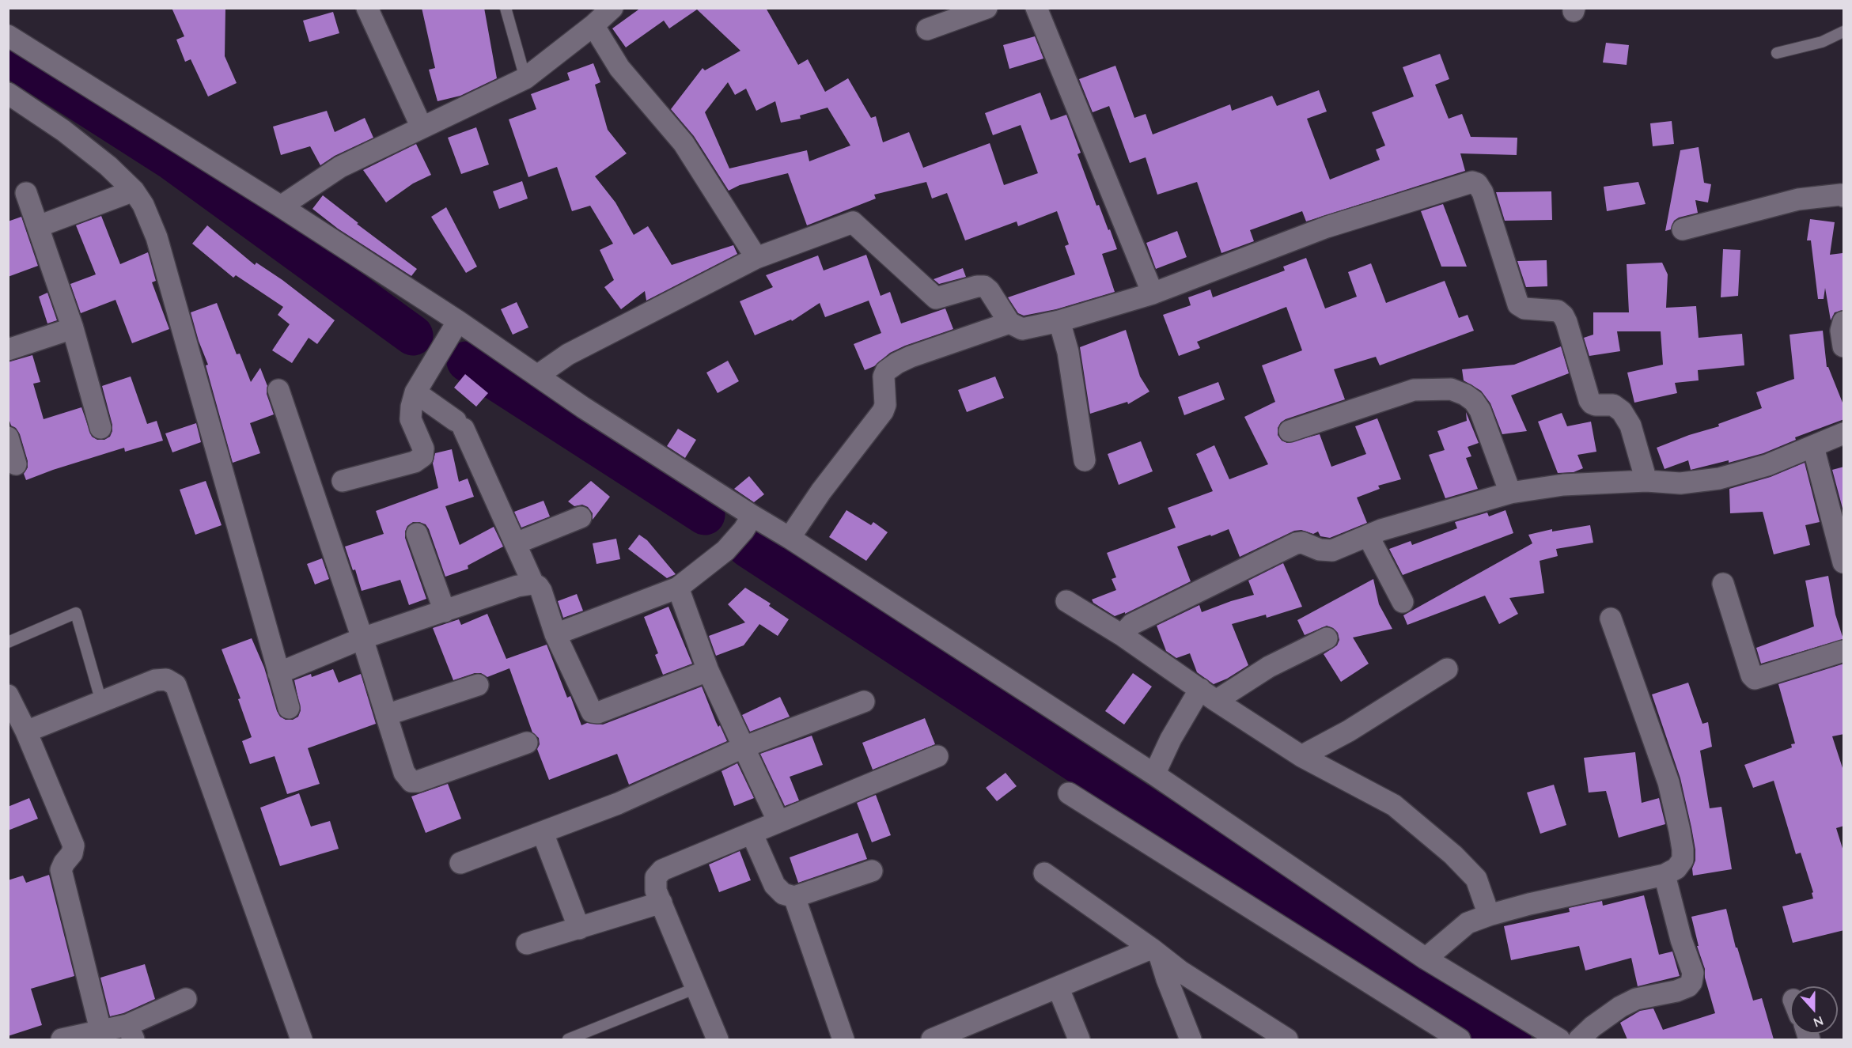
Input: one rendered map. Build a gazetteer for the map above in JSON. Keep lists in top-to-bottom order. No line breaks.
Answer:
{"north":"bottom"}
